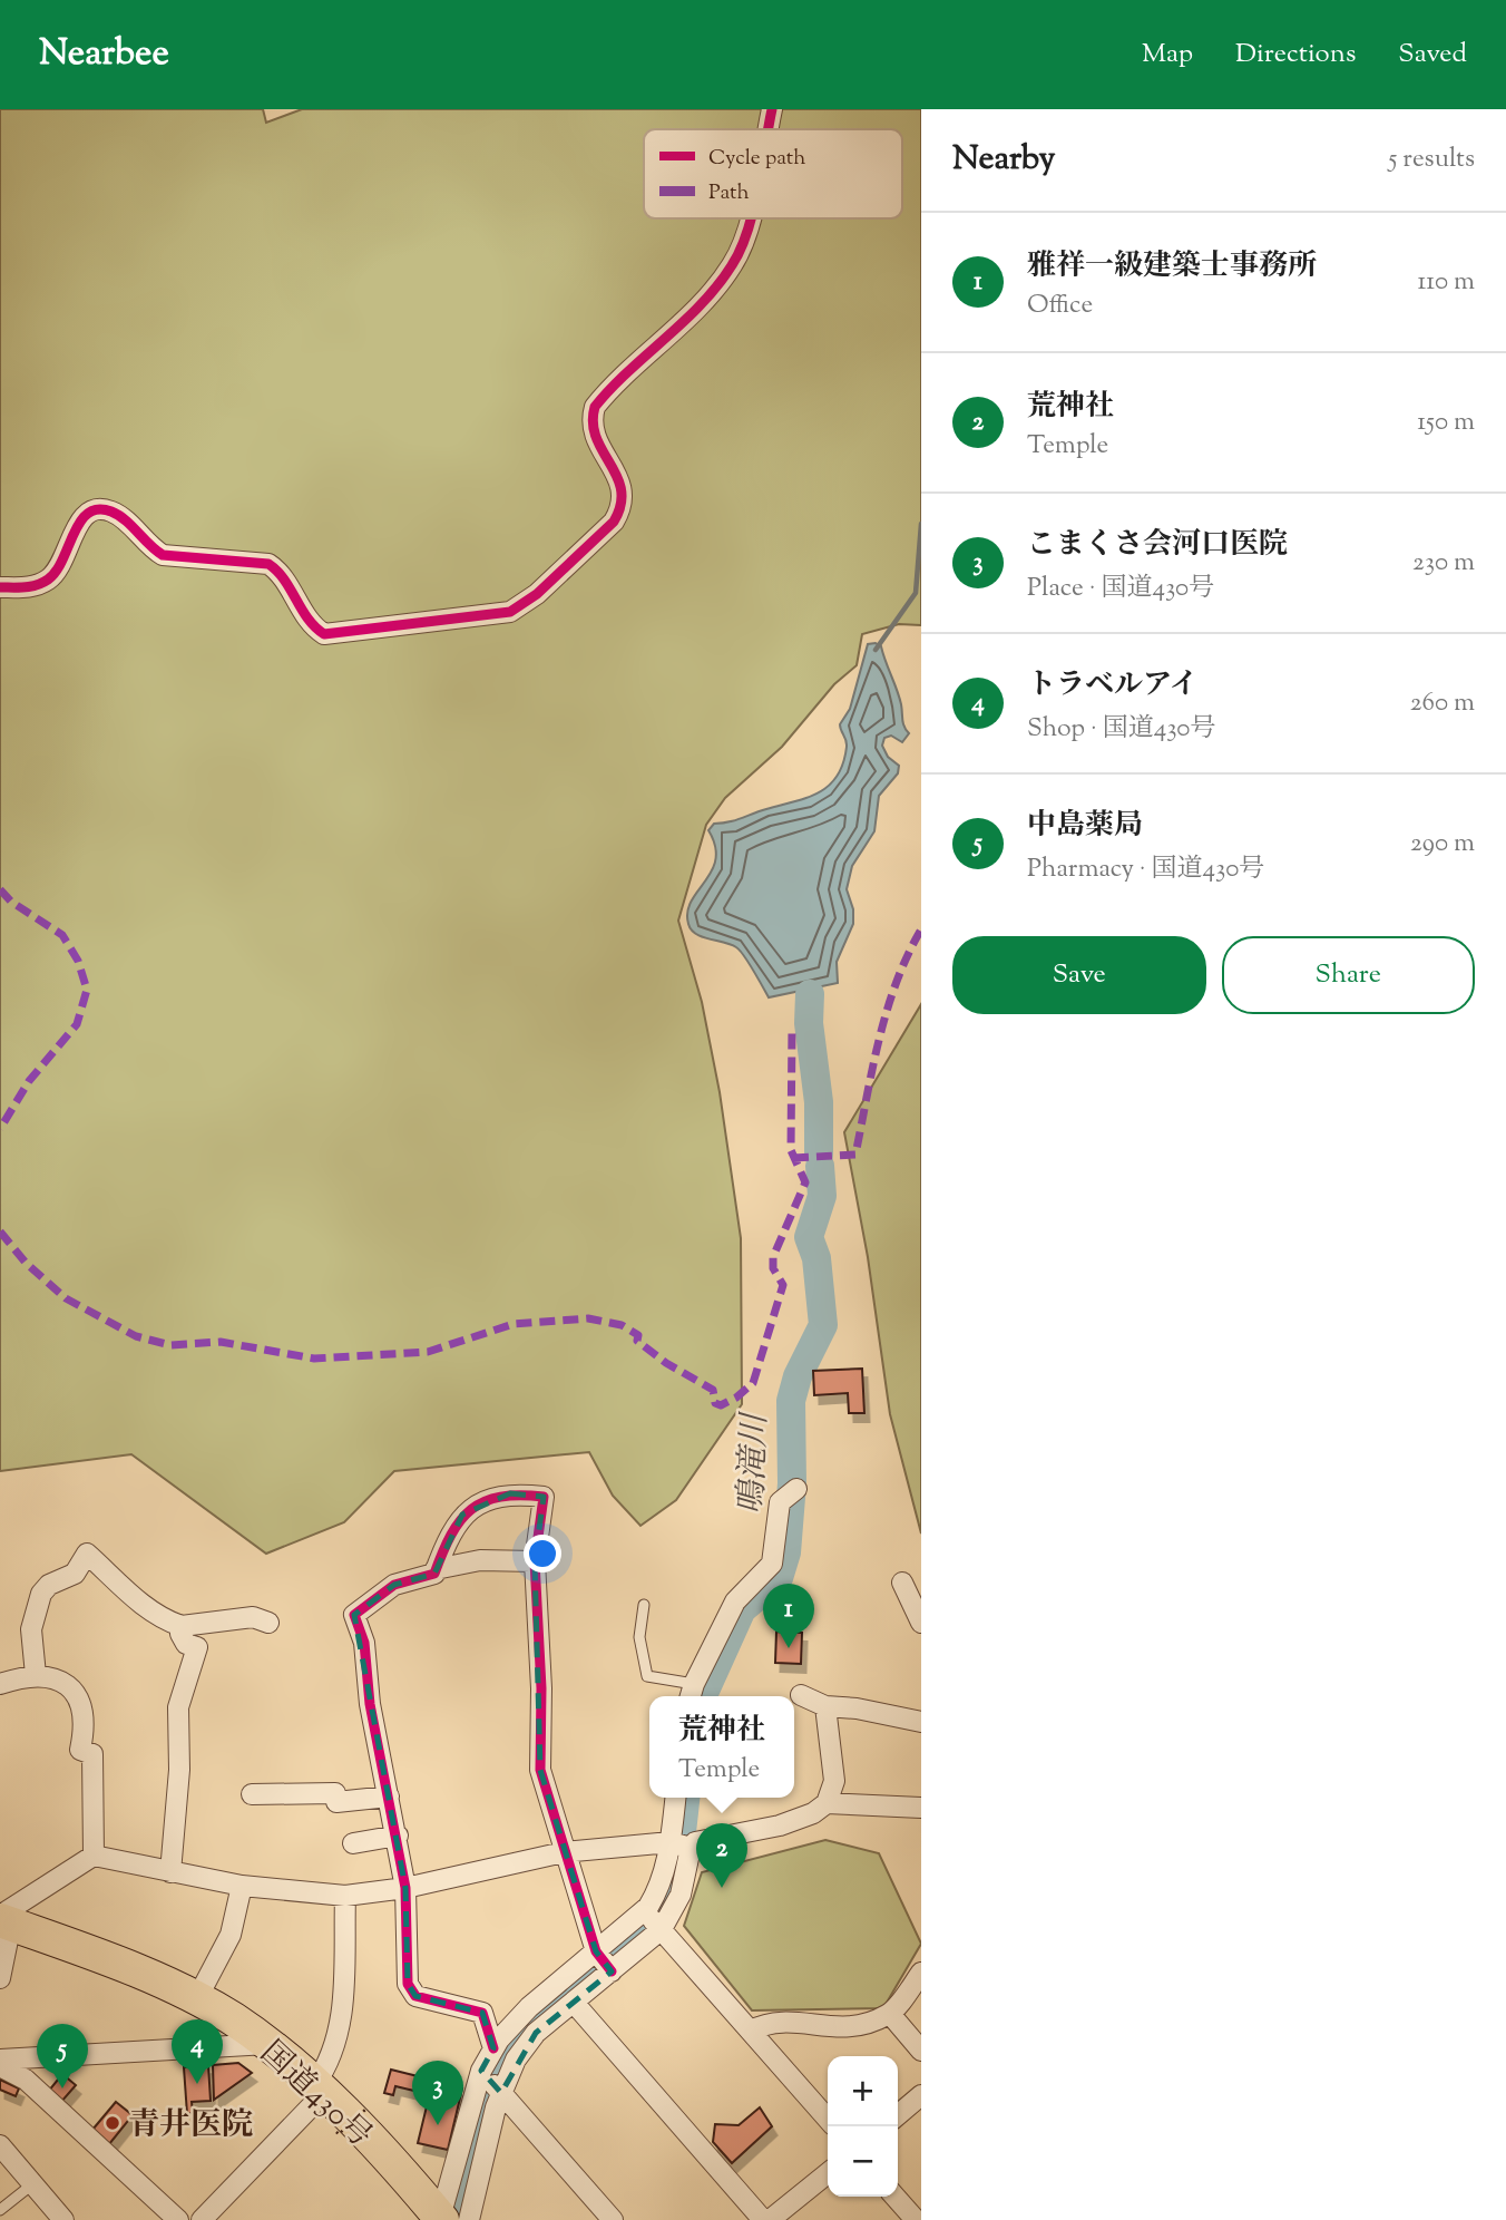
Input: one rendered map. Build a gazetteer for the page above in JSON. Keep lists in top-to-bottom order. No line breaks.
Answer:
{"streets":{"highway":["国道430号"]},"water":["鳴滝川"],"places":["青井医院"],"legend":["Cycle path","Path"],"page":{"header":"Nearbee","nav":["Map","Directions","Saved"],"heading":["Nearby","5 results"],"list":[{"mark":"1","name":"雅祥一級建築士事務所","note":"Office","value":"110 m"},{"mark":"2","name":"荒神社","note":"Temple","value":"150 m"},{"mark":"3","name":"こまくさ会河口医院","note":"Place · 国道430号","value":"230 m"},{"mark":"4","name":"トラベルアイ","note":"Shop · 国道430号","value":"260 m"},{"mark":"5","name":"中島薬局","note":"Pharmacy · 国道430号","value":"290 m"}],"buttons":["Save","Share"],"pins":["1","2","4","5","3"],"popup":["荒神社","Temple"],"map_buttons":["+","−"]}}
